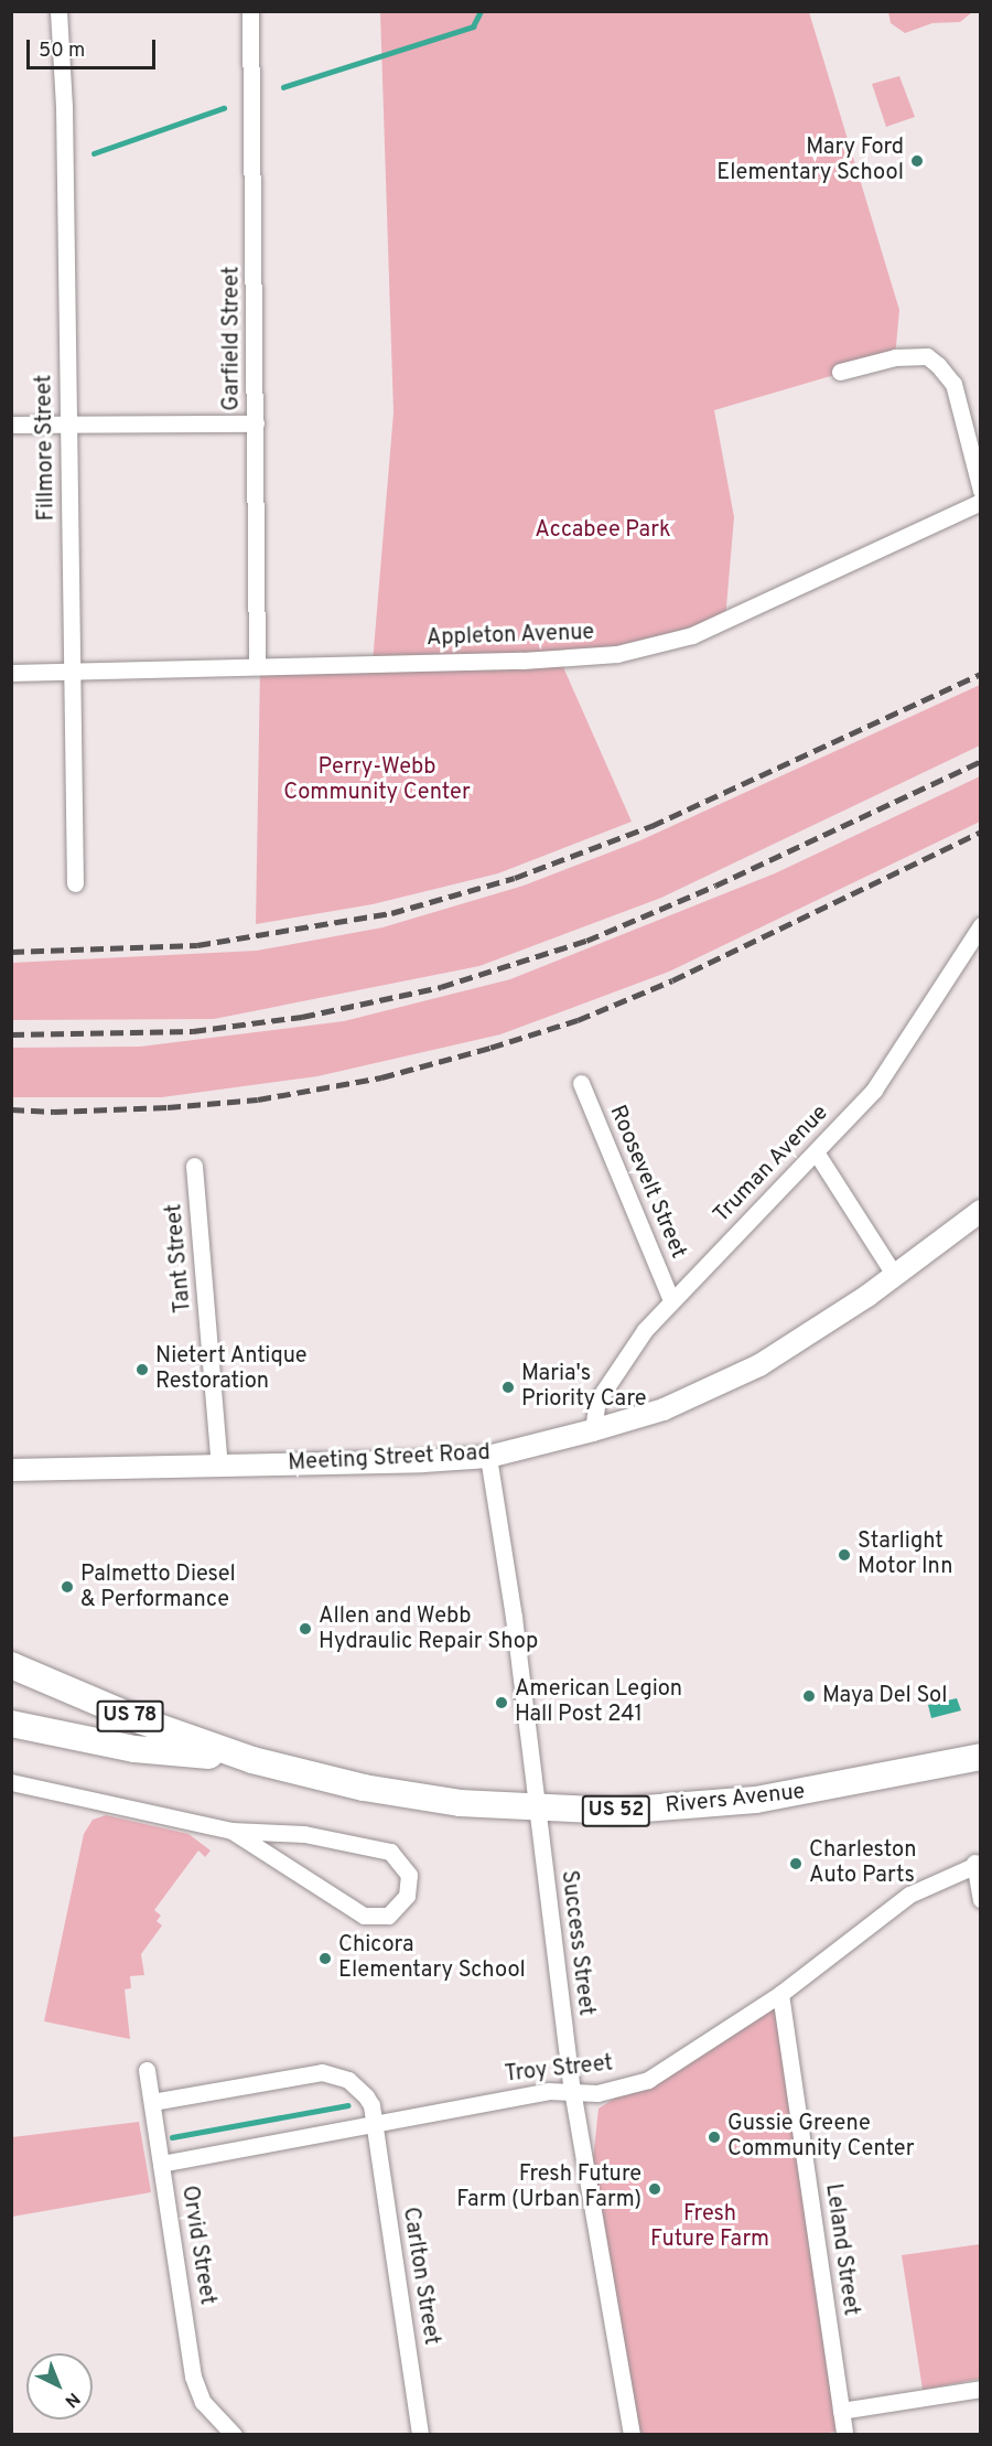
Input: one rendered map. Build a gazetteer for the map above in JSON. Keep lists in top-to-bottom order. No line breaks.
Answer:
{"streets":{"main road":["US 78","Rivers Avenue","US 52"],"street":["Garfield Street","Fillmore Street","Appleton Avenue","Truman Avenue","Roosevelt Street","Tant Street","Meeting Street Road","Success Street","Troy Street","Orvid Street","Leland Street","Carlton Street"]},"crossings":[["Garfield Street","Appleton Avenue"],["Fillmore Street","Appleton Avenue"],["Truman Avenue","Roosevelt Street"],["Truman Avenue","Meeting Street Road"],["Tant Street","Meeting Street Road"],["Meeting Street Road","Success Street"],["US 78","Rivers Avenue"],["US 78","US 52"],["Rivers Avenue","US 52"],["Rivers Avenue","Success Street"],["Success Street","Troy Street"],["Troy Street","Orvid Street"],["Troy Street","Leland Street"],["Troy Street","Carlton Street"],["Orvid Street","Carlton Street"]],"parks":["Accabee Park","Perry-Webb Community Center","Fresh Future Farm"],"places":["Mary Ford Elementary School","Nietert Antique Restoration","Maria's Priority Care","Starlight Motor Inn","Palmetto Diesel & Performance","Allen and Webb Hydraulic Repair Shop","Maya Del Sol","American Legion Hall Post 241","Charleston Auto Parts","Chicora Elementary School","Gussie Greene Community Center","Fresh Future Farm (Urban Farm)"],"scale_bar":"50 m","north":"bottom right"}
